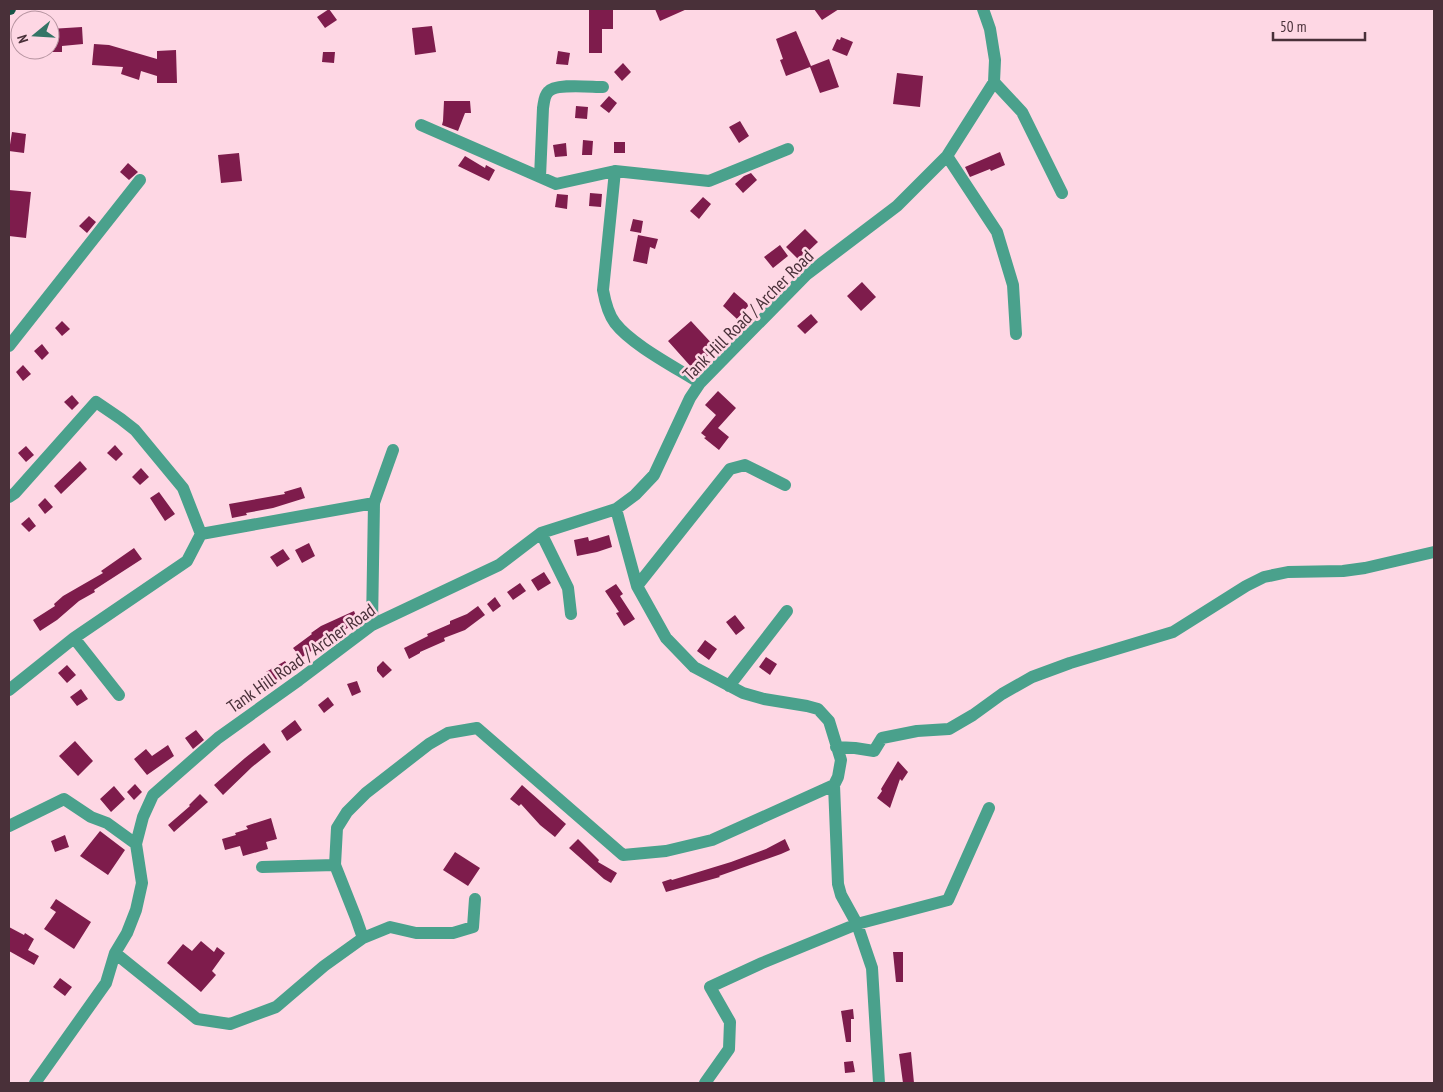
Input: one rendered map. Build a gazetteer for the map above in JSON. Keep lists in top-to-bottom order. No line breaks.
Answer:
{"streets":{"street":["Tank Hill Road / Archer Road"]},"scale_bar":"50 m","north":"left"}
